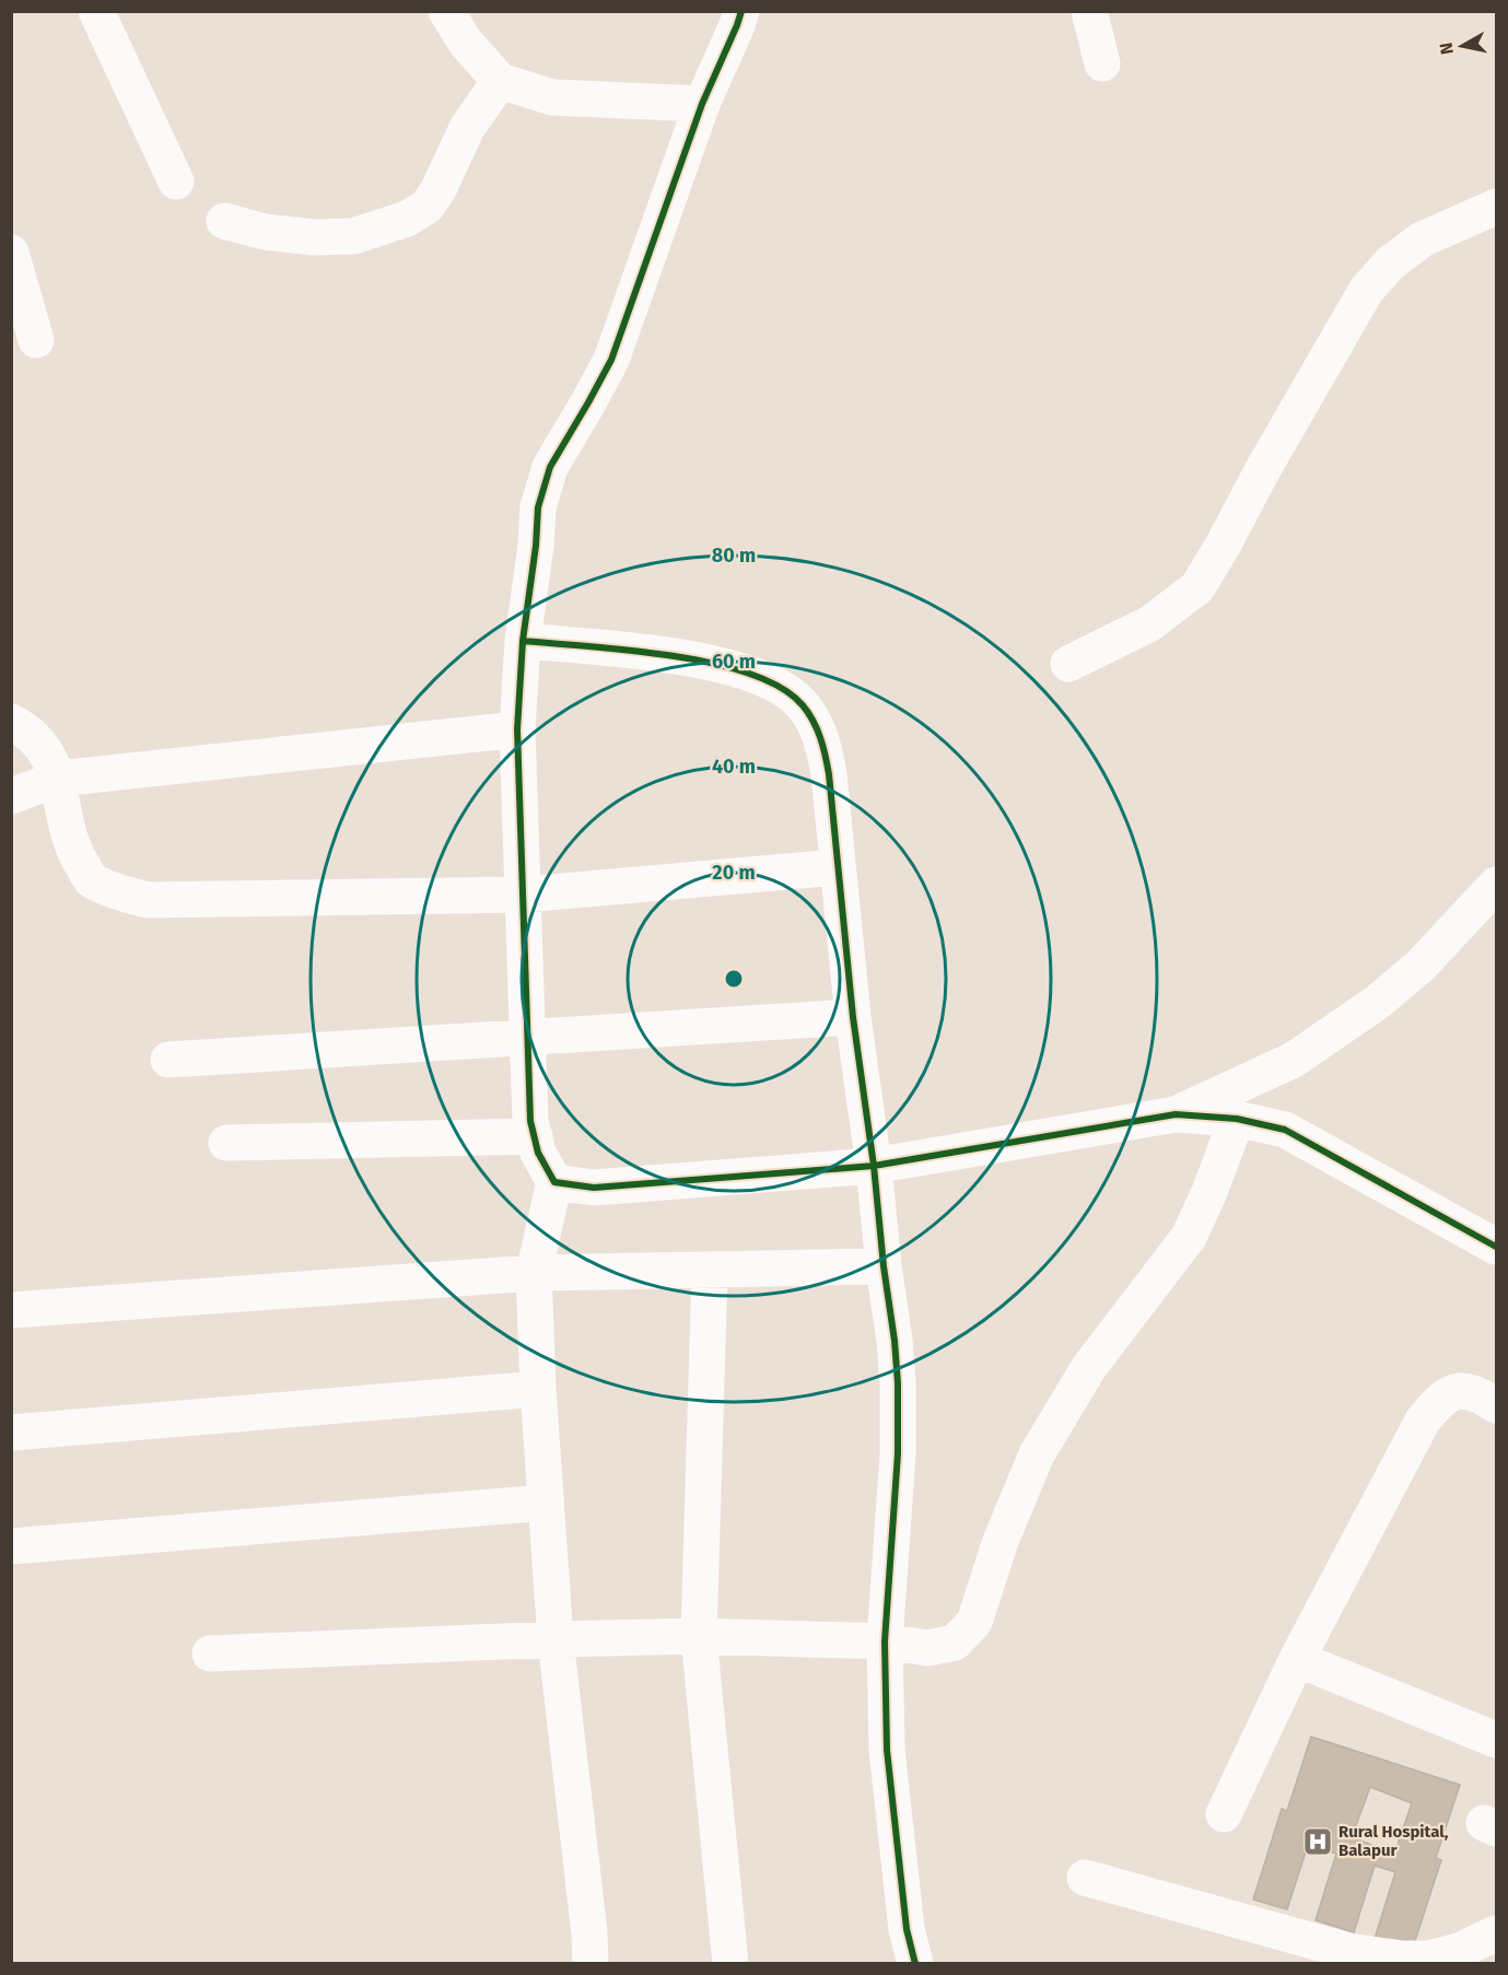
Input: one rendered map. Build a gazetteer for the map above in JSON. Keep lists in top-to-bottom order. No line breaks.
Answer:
{"places":{"hospital":["Rural Hospital, Balapur"]},"north":"left","rings":["80 m","60 m","40 m","20 m"]}
